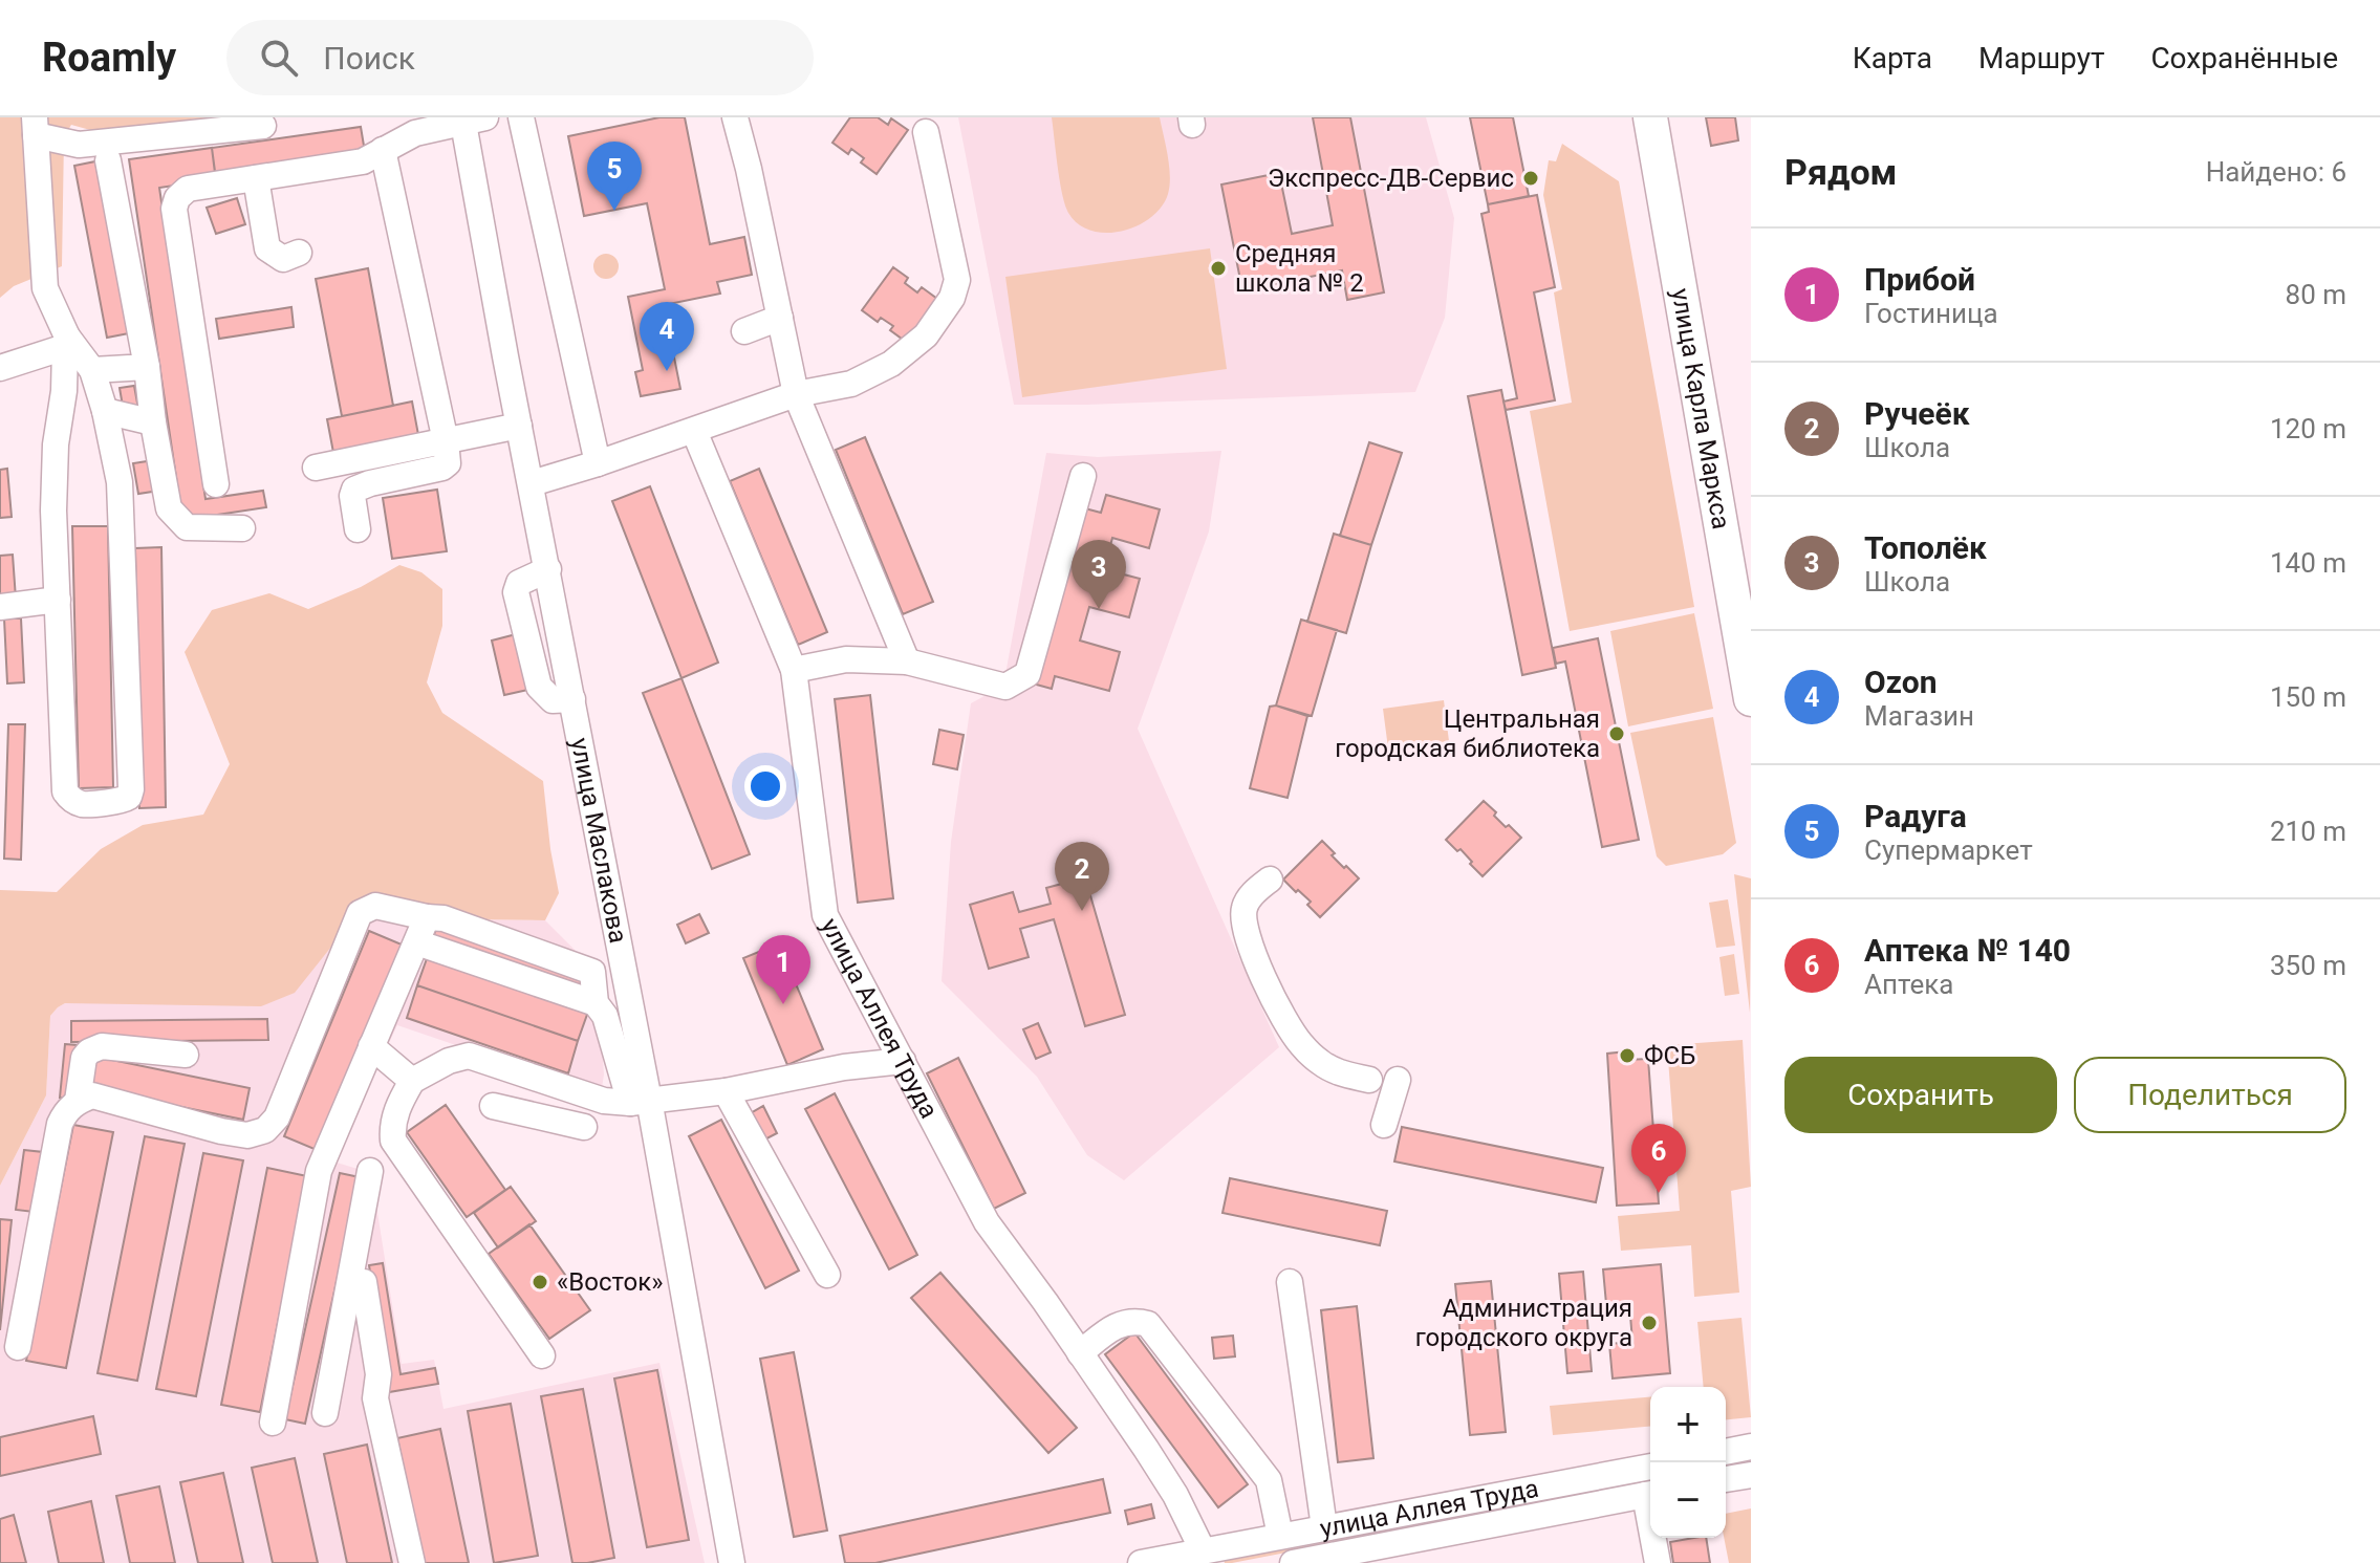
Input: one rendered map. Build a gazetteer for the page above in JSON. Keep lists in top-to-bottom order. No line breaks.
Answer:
{"streets":{"main road":["улица Карла Маркса"],"street":["улица Маслакова","улица Аллея Труда"]},"places":["Экспресс-ДВ-Сервис","Средняя школа № 2","Центральная городская библиотека","ФСБ","«Восток»","Администрация городского округа"],"page":{"header":"Roamly","search":"Поиск","nav":["Карта","Маршрут","Сохранённые"],"heading":["Рядом","Найдено: 6"],"pins":["5","4","3","2","1","6"],"list":[{"mark":"1","name":"Прибой","note":"Гостиница","value":"80 m"},{"mark":"2","name":"Ручеёк","note":"Школа","value":"120 m"},{"mark":"3","name":"Тополёк","note":"Школа","value":"140 m"},{"mark":"4","name":"Ozon","note":"Магазин","value":"150 m"},{"mark":"5","name":"Радуга","note":"Супермаркет","value":"210 m"},{"mark":"6","name":"Аптека № 140","note":"Аптека","value":"350 m"}],"buttons":["Сохранить","Поделиться"],"map_buttons":["+","−"]}}
